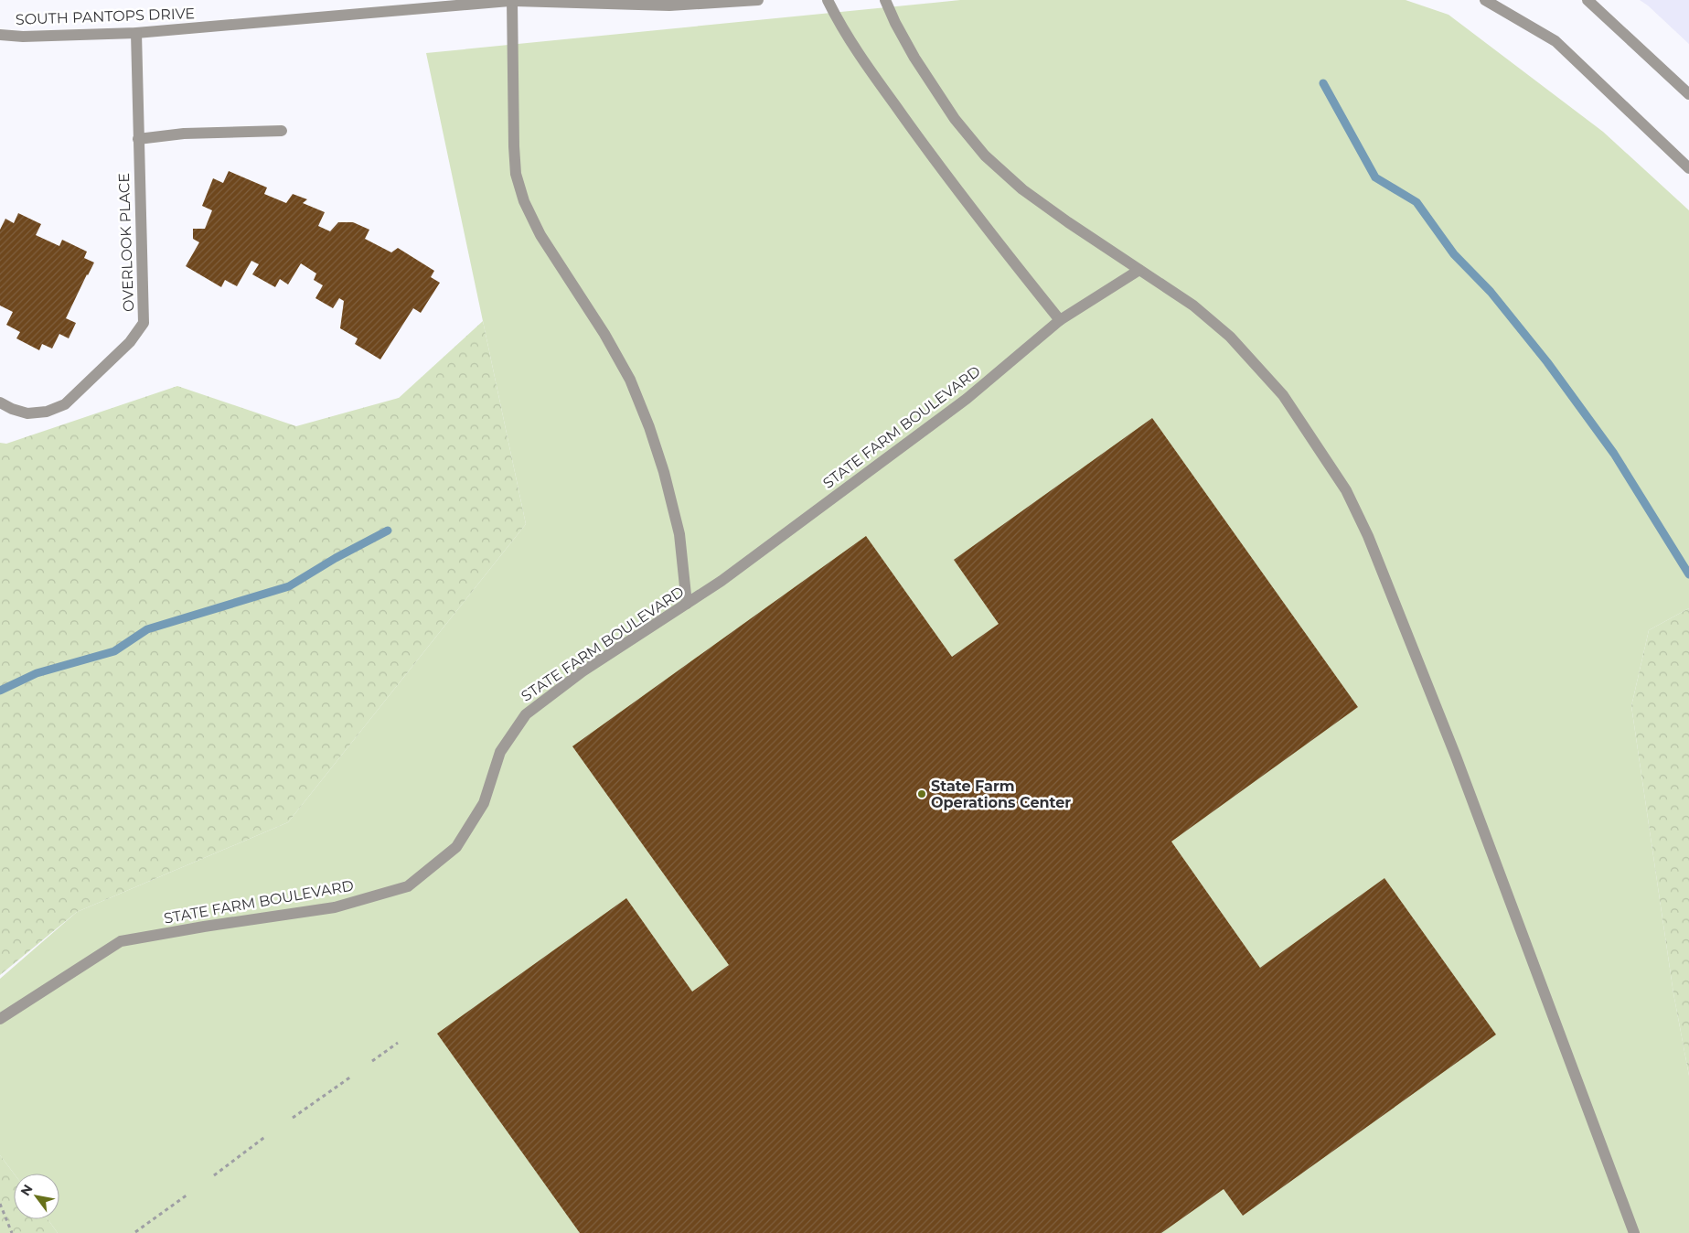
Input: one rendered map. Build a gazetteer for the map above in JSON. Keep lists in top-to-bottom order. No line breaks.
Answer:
{"streets":{"street":["SOUTH PANTOPS DRIVE","OVERLOOK PLACE","STATE FARM BOULEVARD"]},"crossings":[["SOUTH PANTOPS DRIVE","OVERLOOK PLACE"]],"places":["State Farm Operations Center"],"north":"top left"}
